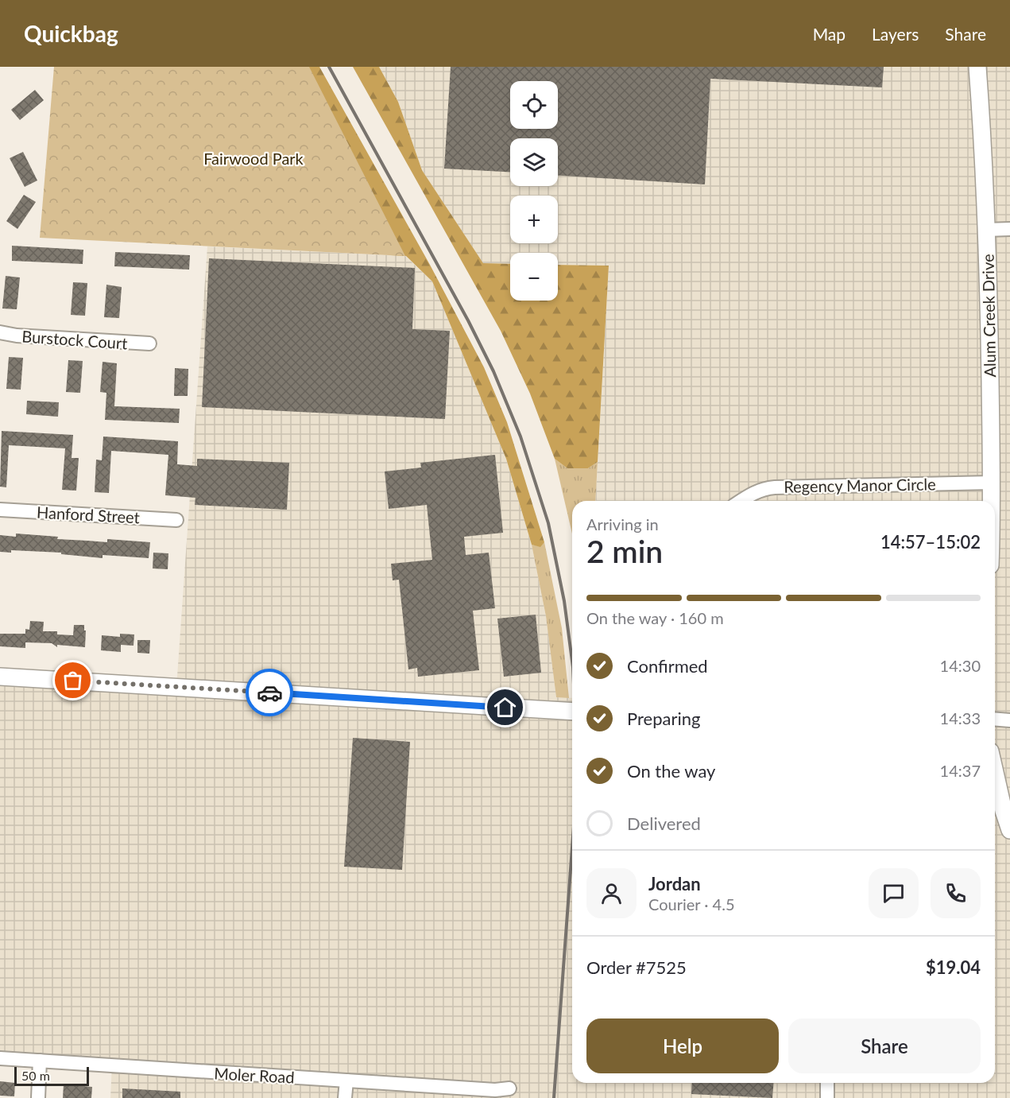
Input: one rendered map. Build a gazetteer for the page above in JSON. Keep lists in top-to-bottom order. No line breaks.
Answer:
{"streets":{"main road":["Alum Creek Drive"],"street":["Burstock Court","Regency Manor Circle","Hanford Street","Moler Road"]},"crossings":[["Alum Creek Drive","Regency Manor Circle"]],"parks":["Fairwood Park"],"scale_bar":"50 m","page":{"header":"Quickbag","nav":["Map","Layers","Share"],"map_buttons":["+","−"],"heading":["2 min","Arriving in","14:57–15:02"],"panel":["Jordan","Courier · 4.5","Order #7525","$19.04"],"bar":"On the way · 160 m","list":[["Confirmed","14:30"],["Preparing","14:33"],["On the way","14:37"],"Delivered"],"buttons":["Help","Share"],"scale":"50 m"}}
